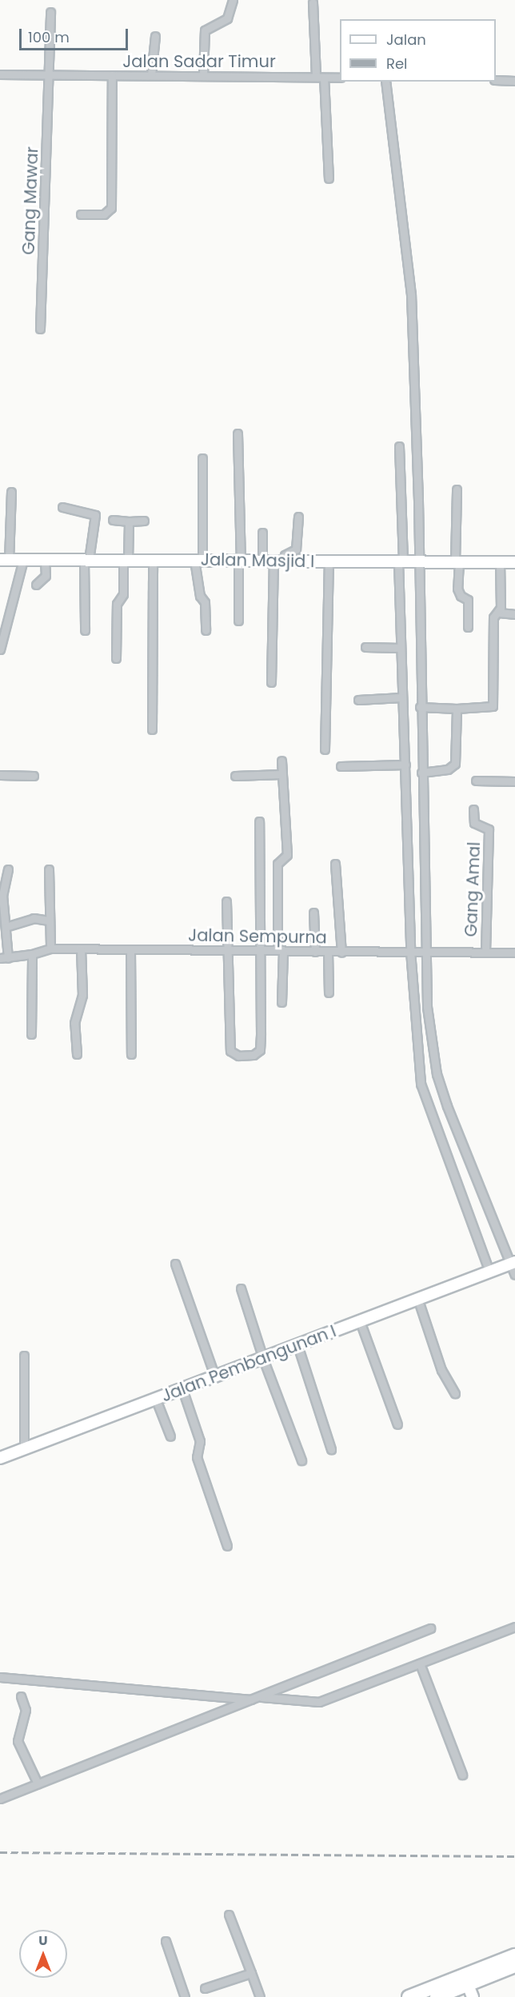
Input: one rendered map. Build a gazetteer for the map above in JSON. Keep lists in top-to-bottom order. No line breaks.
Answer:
{"streets":{"main road":["Jalan Masjid I","Jalan Pembangunan I"],"street":["Jalan Sadar Timur","Gang Mawar","Gang Amal","Jalan Sempurna"]},"crossings":[["Jalan Sadar Timur","Gang Mawar"],["Gang Amal","Jalan Sempurna"]],"legend":["Jalan","Rel"],"scale_bar":"100 m","north":"top"}
